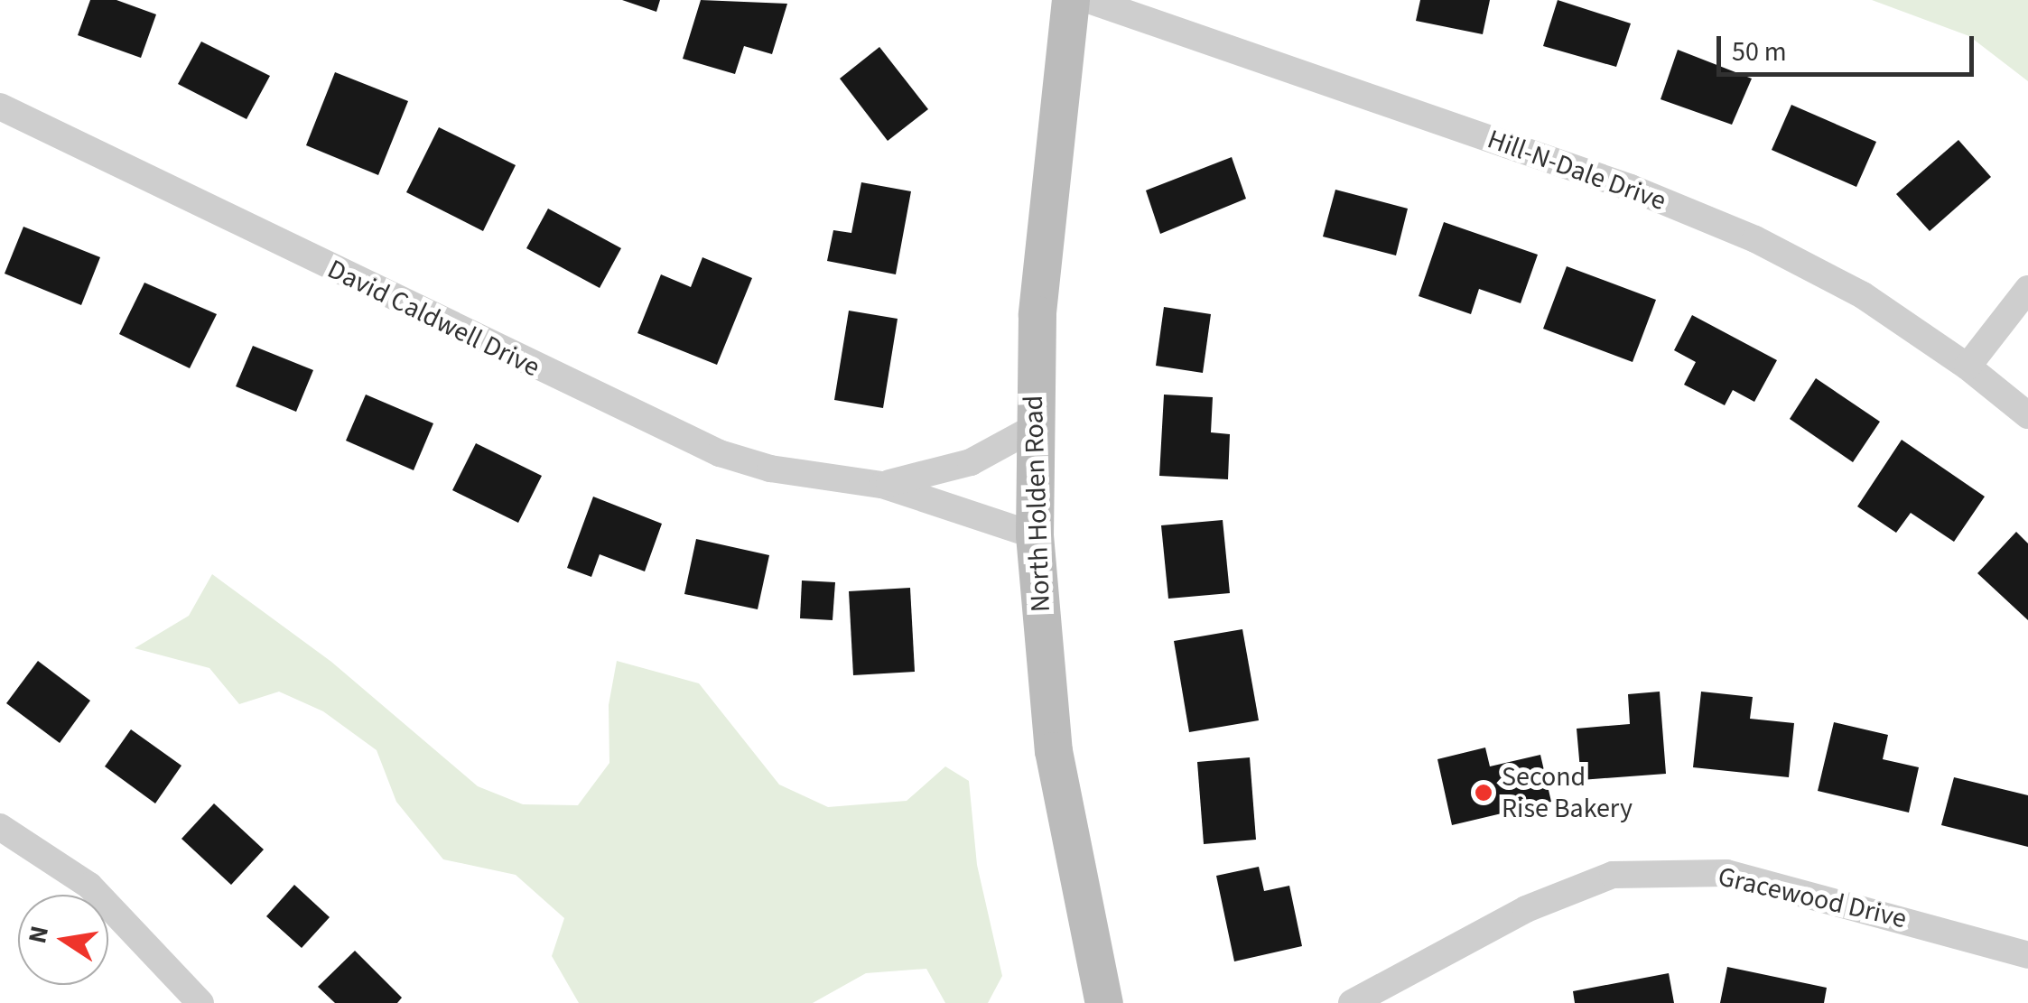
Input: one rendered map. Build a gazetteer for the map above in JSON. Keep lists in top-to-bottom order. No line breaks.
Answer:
{"streets":{"main road":["North Holden Road"],"street":["Hill-N-Dale Drive","David Caldwell Drive","Gracewood Drive"]},"crossings":[["David Caldwell Drive","North Holden Road"]],"places":["Second Rise Bakery"],"scale_bar":"50 m","north":"left"}
